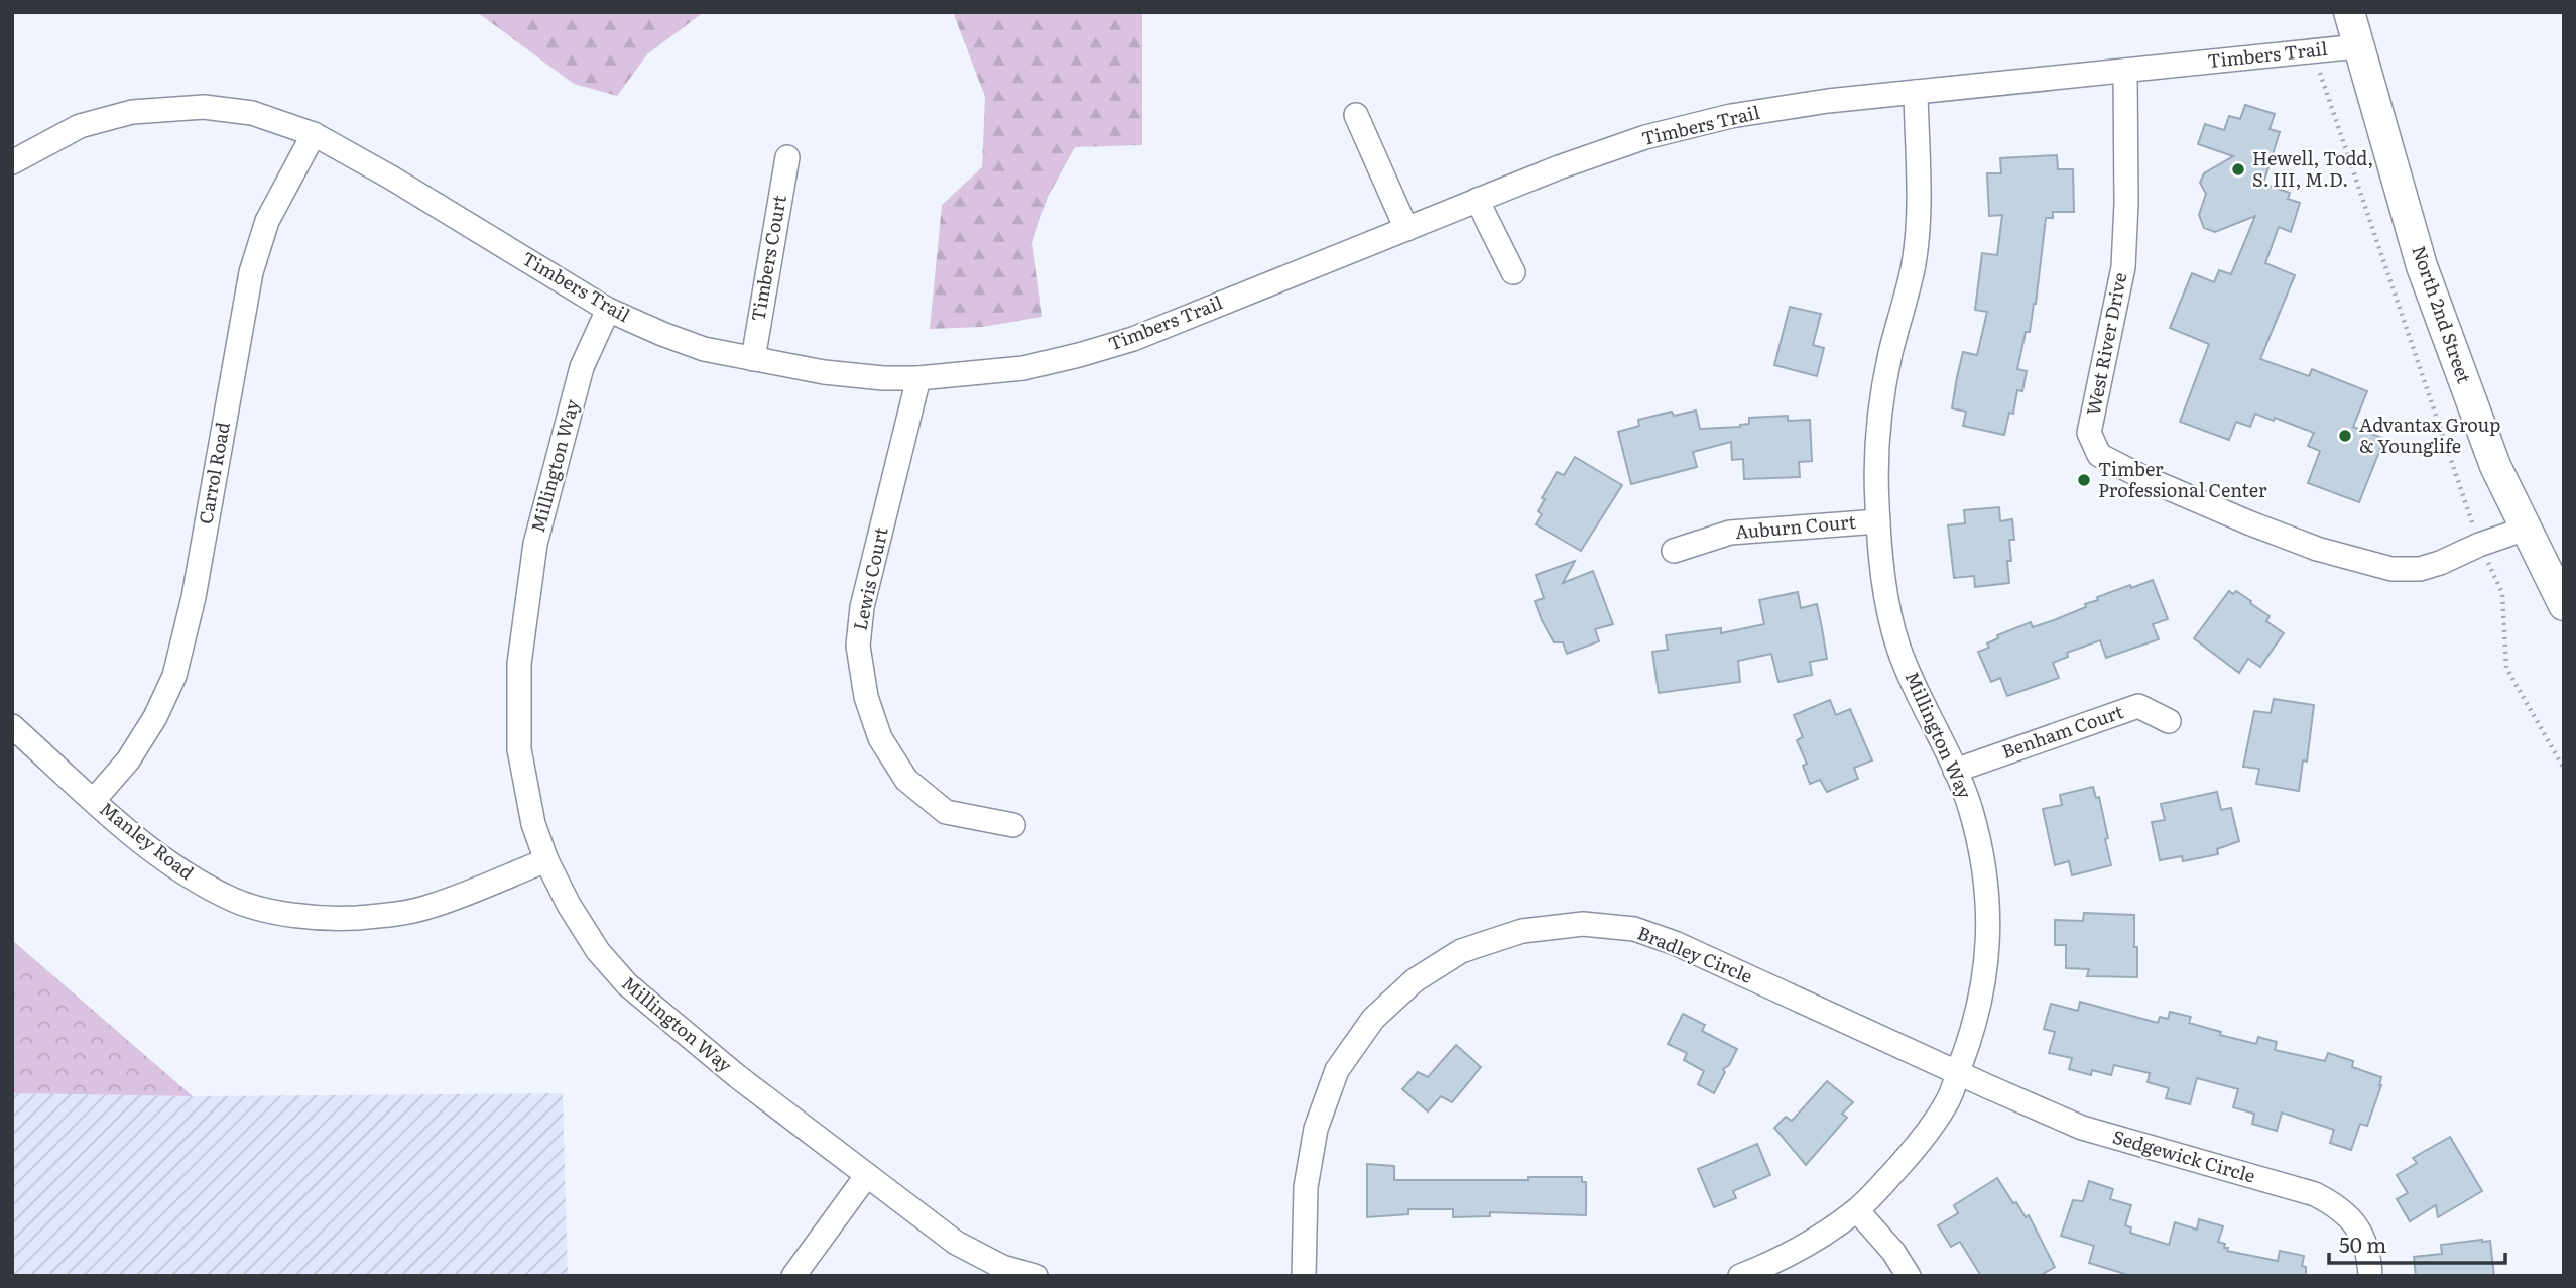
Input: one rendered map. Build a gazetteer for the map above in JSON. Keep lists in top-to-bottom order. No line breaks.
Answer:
{"streets":{"main road":["North 2nd Street"],"street":["Timbers Trail","Timbers Court","West River Drive","Millington Way","Carrol Road","Auburn Court","Lewis Court","Benham Court","Manley Road","Bradley Circle","Sedgewick Circle"]},"crossings":[["Timbers Trail","Timbers Court"],["Timbers Trail","North 2nd Street"],["Timbers Trail","West River Drive"],["Timbers Trail","Millington Way"],["Timbers Trail","Carrol Road"],["Timbers Trail","Lewis Court"],["North 2nd Street","West River Drive"],["Millington Way","Auburn Court"],["Millington Way","Benham Court"],["Millington Way","Manley Road"],["Millington Way","Bradley Circle"],["Millington Way","Sedgewick Circle"],["Carrol Road","Manley Road"],["Bradley Circle","Sedgewick Circle"]],"places":["Hewell, Todd, S. III, M.D.","Advantax Group & Younglife","Timber Professional Center"],"scale_bar":"50 m"}
